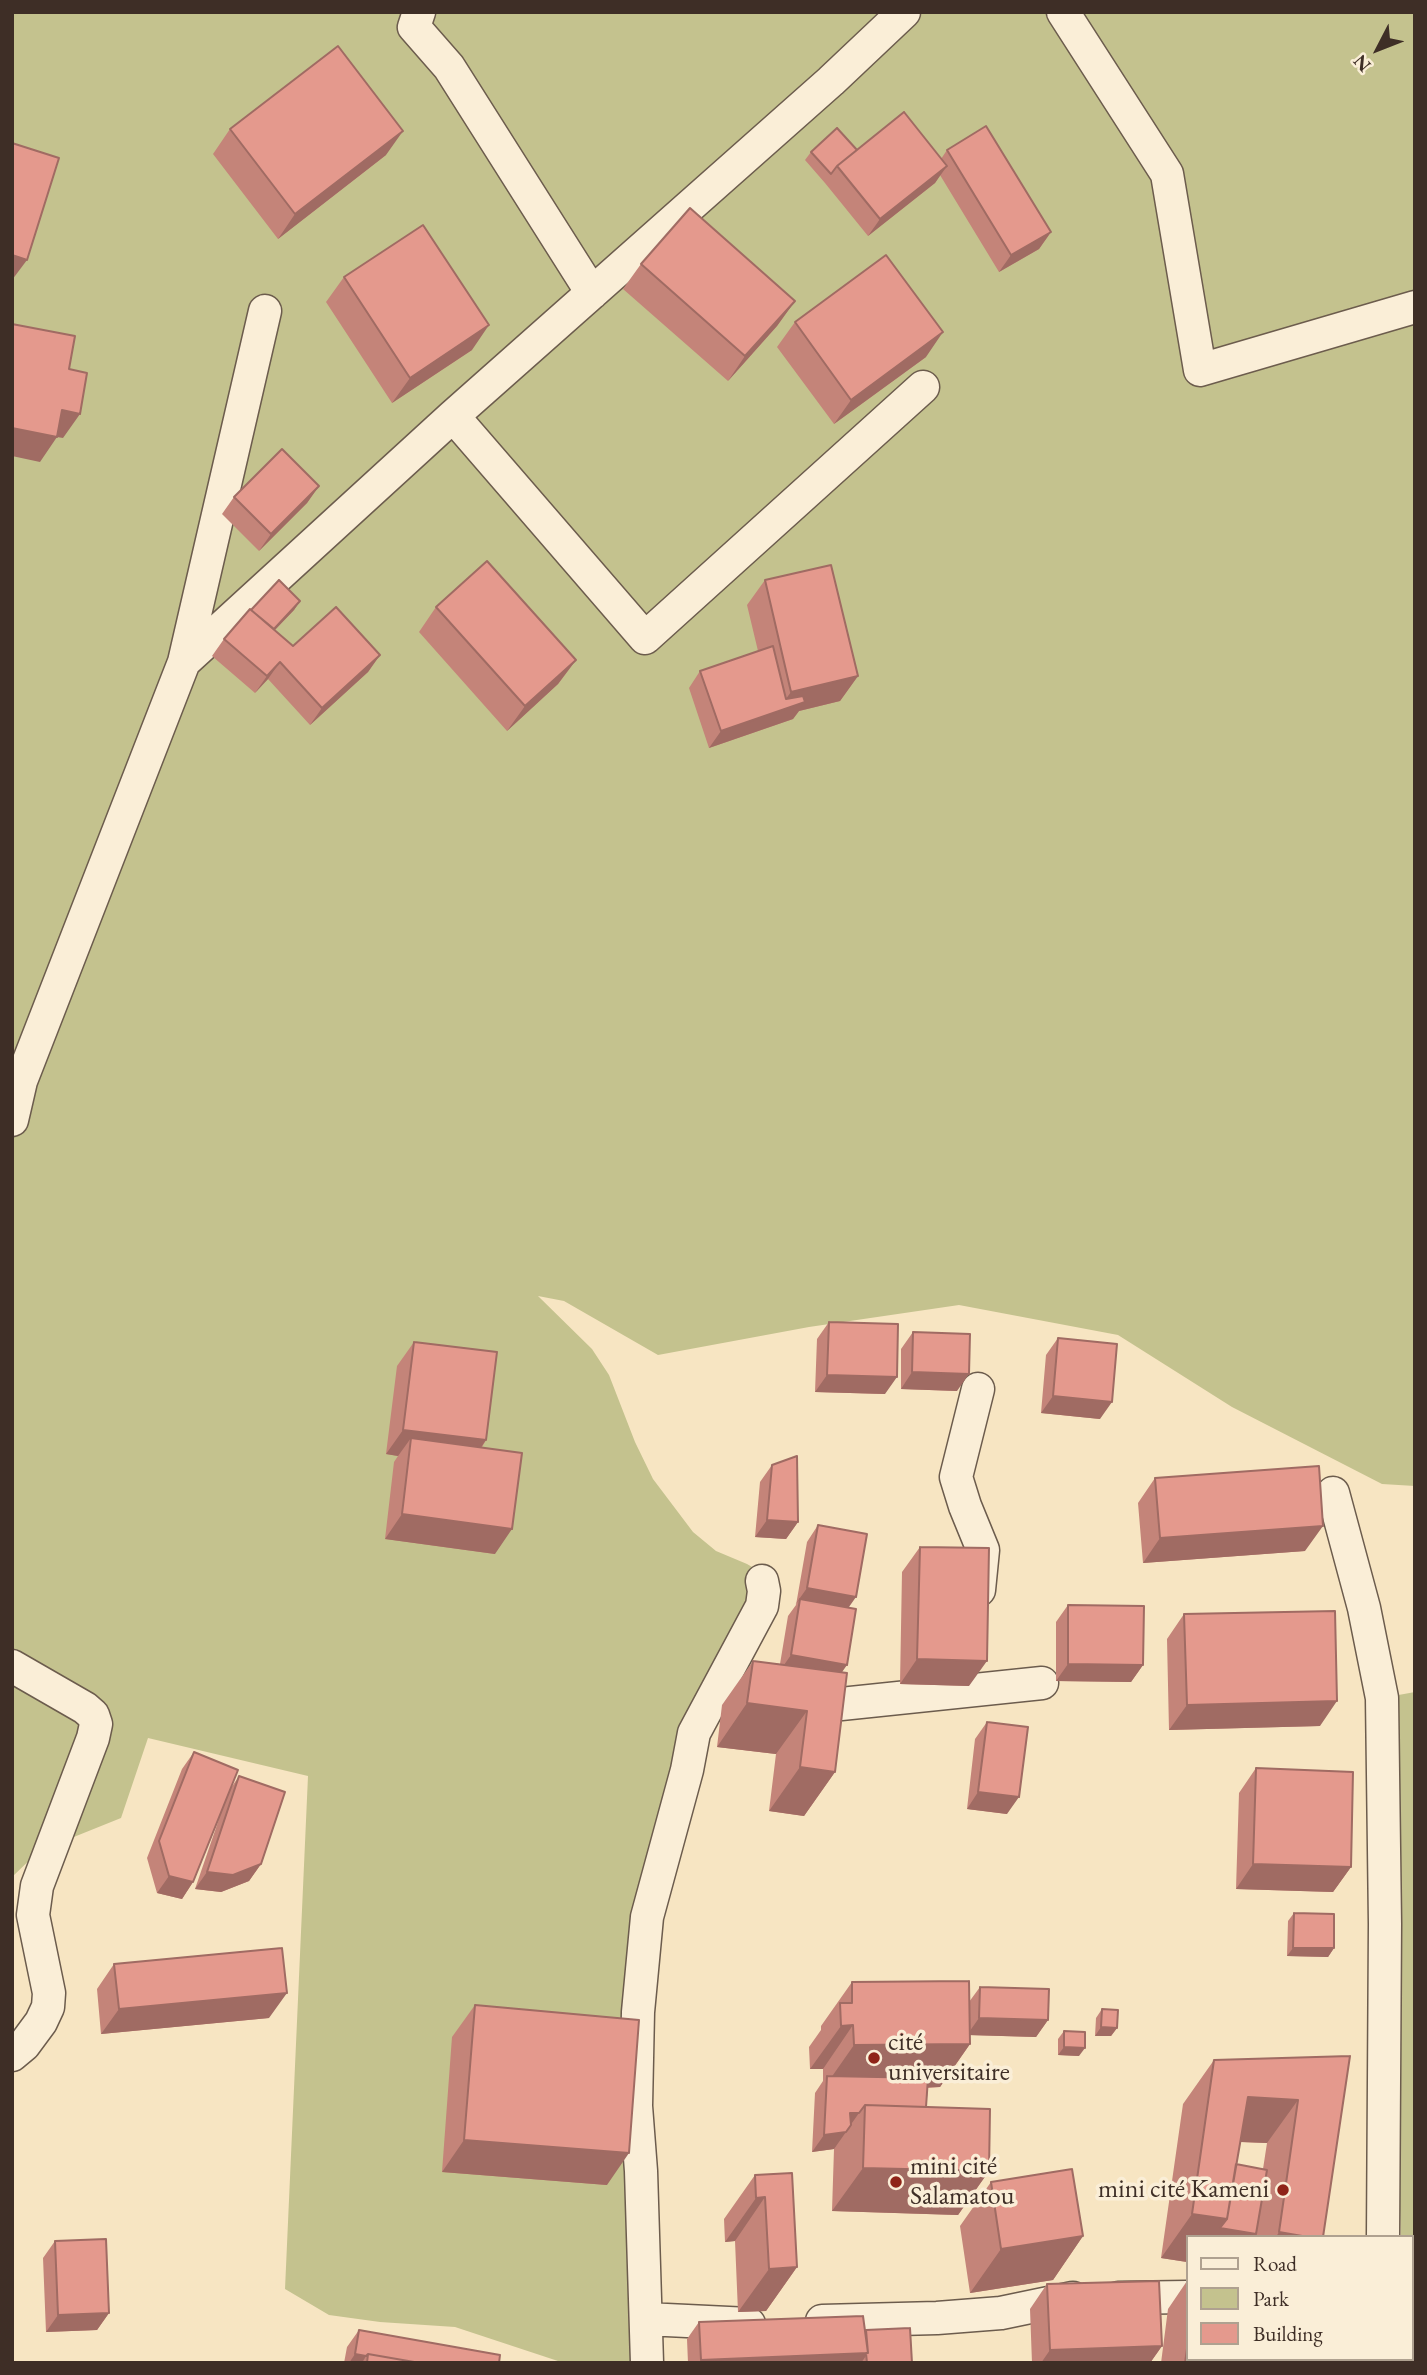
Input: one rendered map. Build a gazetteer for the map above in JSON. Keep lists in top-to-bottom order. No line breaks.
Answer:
{"places":["cité universitaire","mini cité Salamatou","mini cité Kameni"],"legend":["Road","Park","Building"],"north":"bottom left"}
